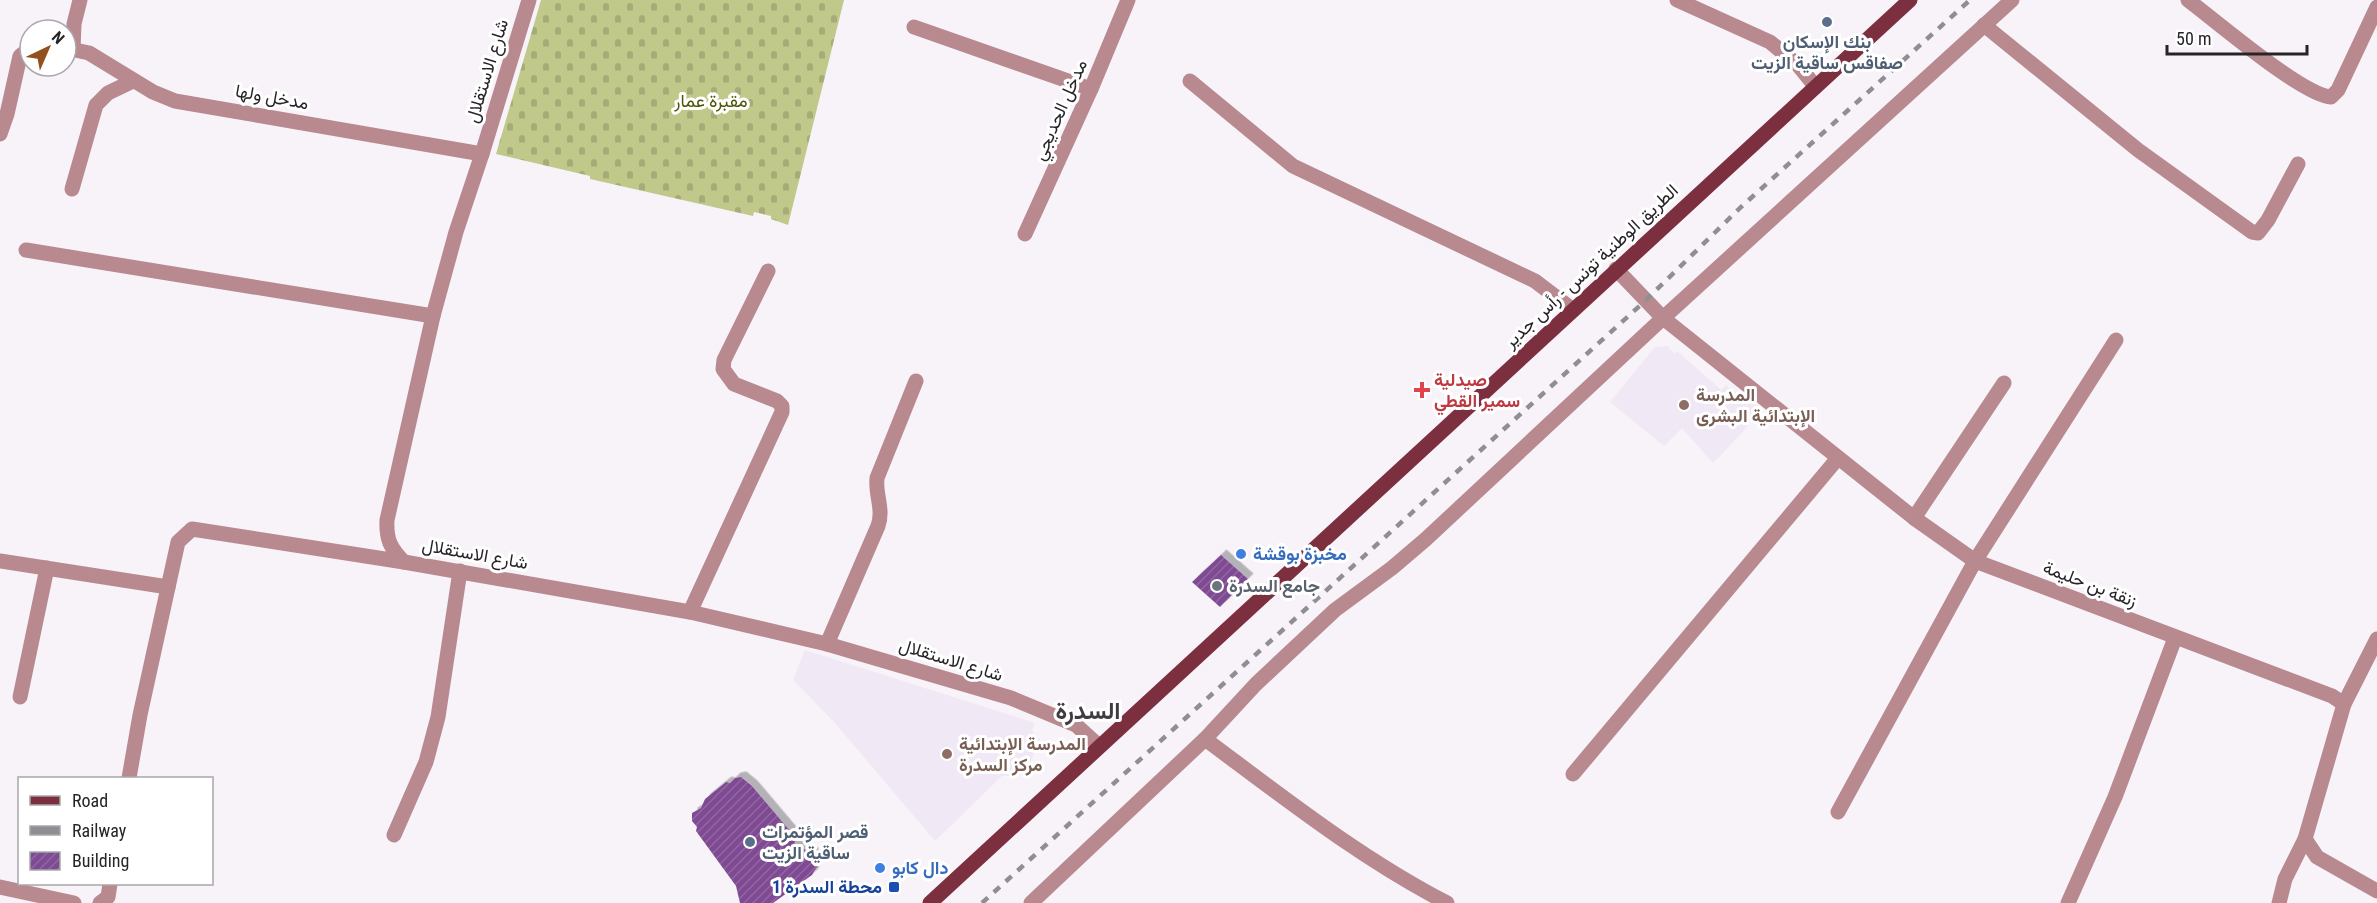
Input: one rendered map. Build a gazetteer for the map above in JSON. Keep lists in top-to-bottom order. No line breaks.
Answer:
{"streets":{"main road":["الطريق الوطنية تونس - رأس جدير"],"street":["شارع الاستقلال","مدخل ولها","مدخل الحديجي","زنقة بن حليمة"]},"crossings":[["شارع الاستقلال","مدخل ولها"],["شارع الاستقلال","الطريق الوطنية تونس - رأس جدير"],["الطريق الوطنية تونس - رأس جدير","زنقة بن حليمة"]],"districts":["السدرة"],"parks":["مقبرة عمار"],"places":{"other":["بنك الإسكان صفاقس ساقية الزيت","المدرسة الإبتدائية البشرى","مخبزة بوقشة","جامع السدرة","المدرسة الإبتدائية مركز السدرة","قصر المؤتمرات ساقية الزيت","دال كابو"],"health":["صيدلية سمير القطي"],"transit":["محطة السدرة 1"]},"legend":["Road","Railway","Building"],"scale_bar":"50 m","north":"top right"}
